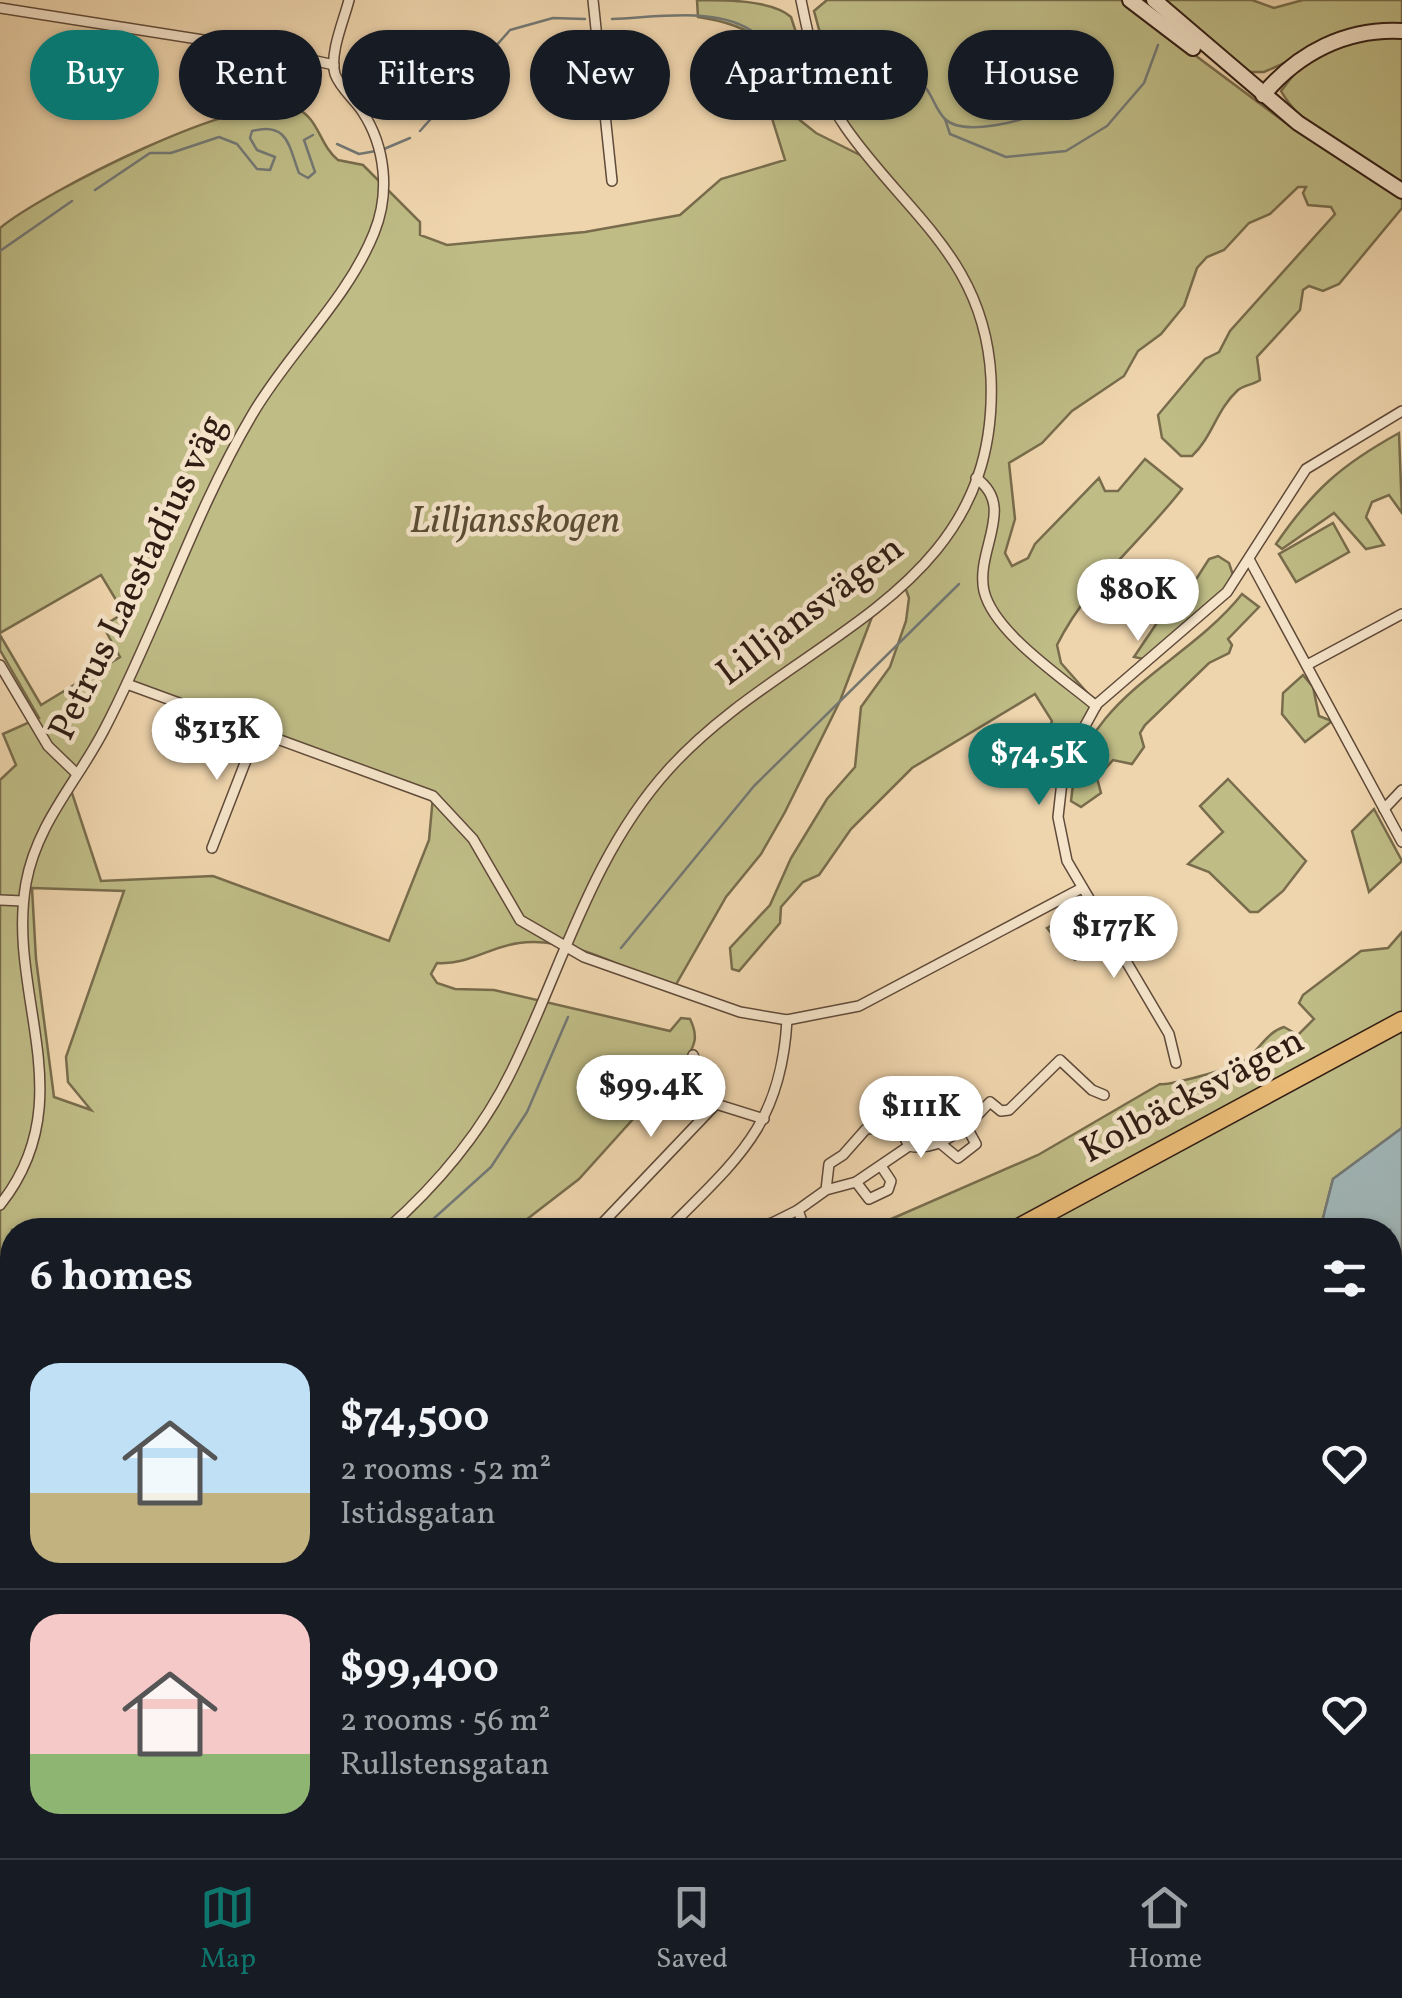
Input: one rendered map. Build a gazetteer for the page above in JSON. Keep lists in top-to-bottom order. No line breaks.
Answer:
{"streets":{"highway":["Kolbäcksvägen"],"street":["Petrus Laestadius väg","Lilljansvägen"]},"parks":["Lilljansskogen"],"page":{"chip":["Buy","Rent","Filters","New","Apartment","House"],"price":["$80K","$313K","$74.5K","$177K","$99.4K","$111K"],"heading":"6 homes","list":[{"name":"$74,500","note":"2 rooms · 52 m² · Istidsgatan"},{"name":"$99,400","note":"2 rooms · 56 m² · Rullstensgatan"}],"tabs":["Map","Saved","Home"]}}
